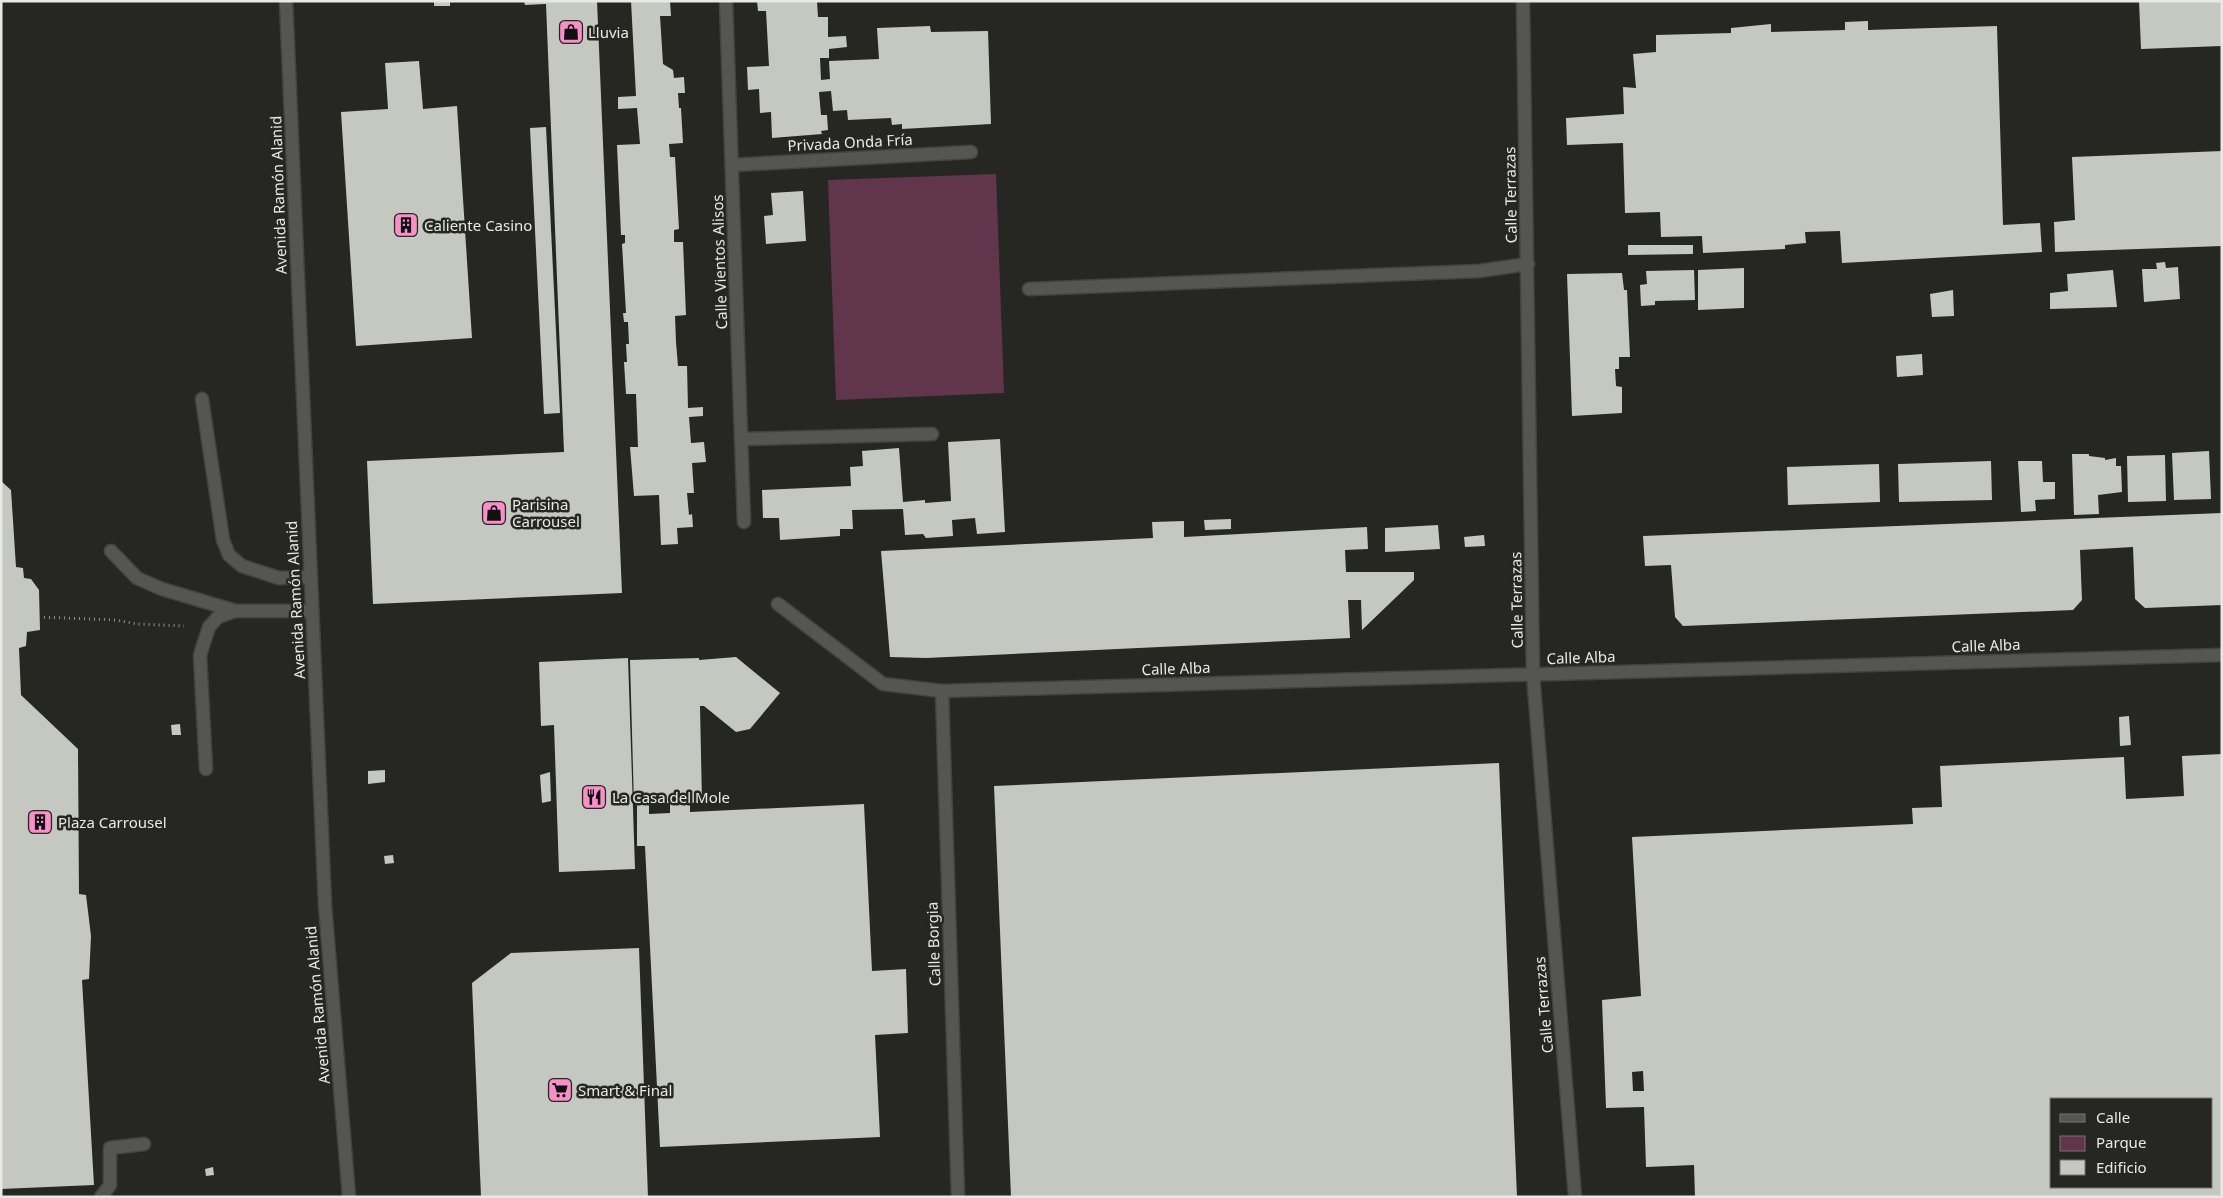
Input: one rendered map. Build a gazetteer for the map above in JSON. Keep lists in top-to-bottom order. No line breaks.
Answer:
{"streets":{"street":["Privada Onda Fría","Avenida Ramón Alanid","Calle Terrazas","Calle Vientos Alisos","Calle Alba","Calle Borgia"]},"crossings":[["Privada Onda Fría","Calle Vientos Alisos"],["Calle Terrazas","Calle Alba"],["Calle Alba","Calle Borgia"]],"places":{"shop":["Lluvia","Parisina Carrousel"],"building":["Caliente Casino","Plaza Carrousel"],"restaurant":["La Casa del Mole"],"supermarket":["Smart & Final"]},"legend":["Calle","Parque","Edificio"]}
